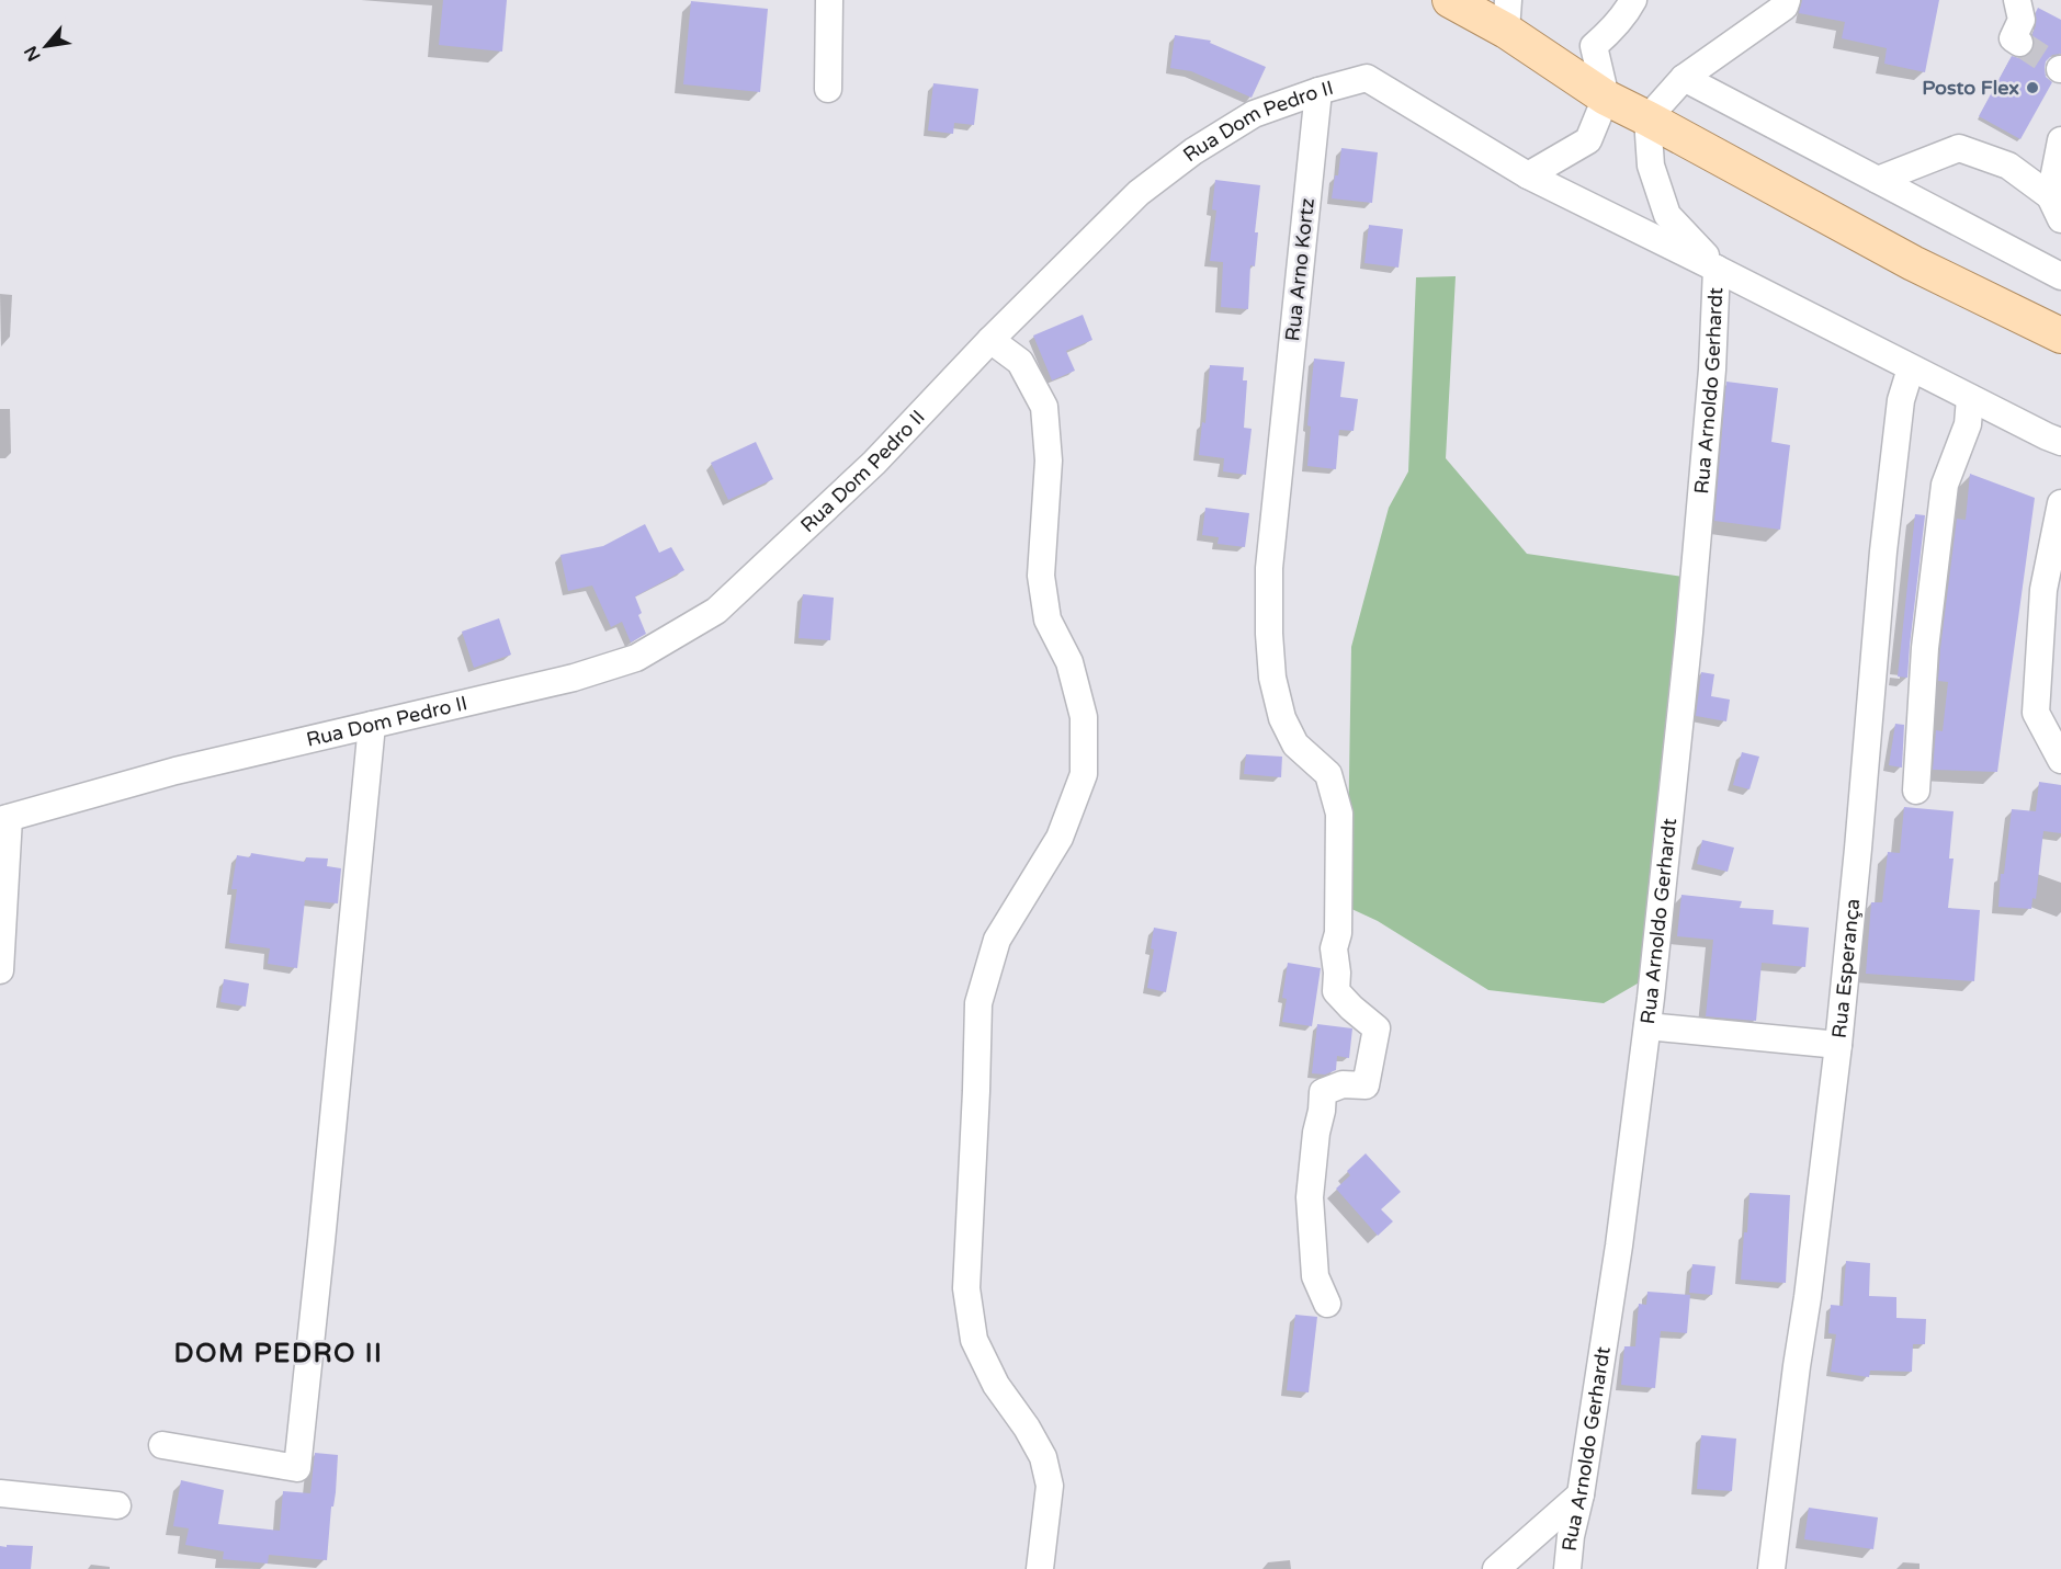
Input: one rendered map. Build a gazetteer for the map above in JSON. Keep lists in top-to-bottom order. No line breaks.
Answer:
{"streets":{"street":["Rua Dom Pedro II","Rua Arno Kortz","Rua Arnoldo Gerhardt","Rua Esperança"]},"crossings":[["Rua Dom Pedro II","Rua Arno Kortz"],["Rua Dom Pedro II","Rua Arnoldo Gerhardt"],["Rua Dom Pedro II","Rua Esperança"]],"districts":["DOM PEDRO II"],"places":["Posto Flex"],"north":"bottom left"}
